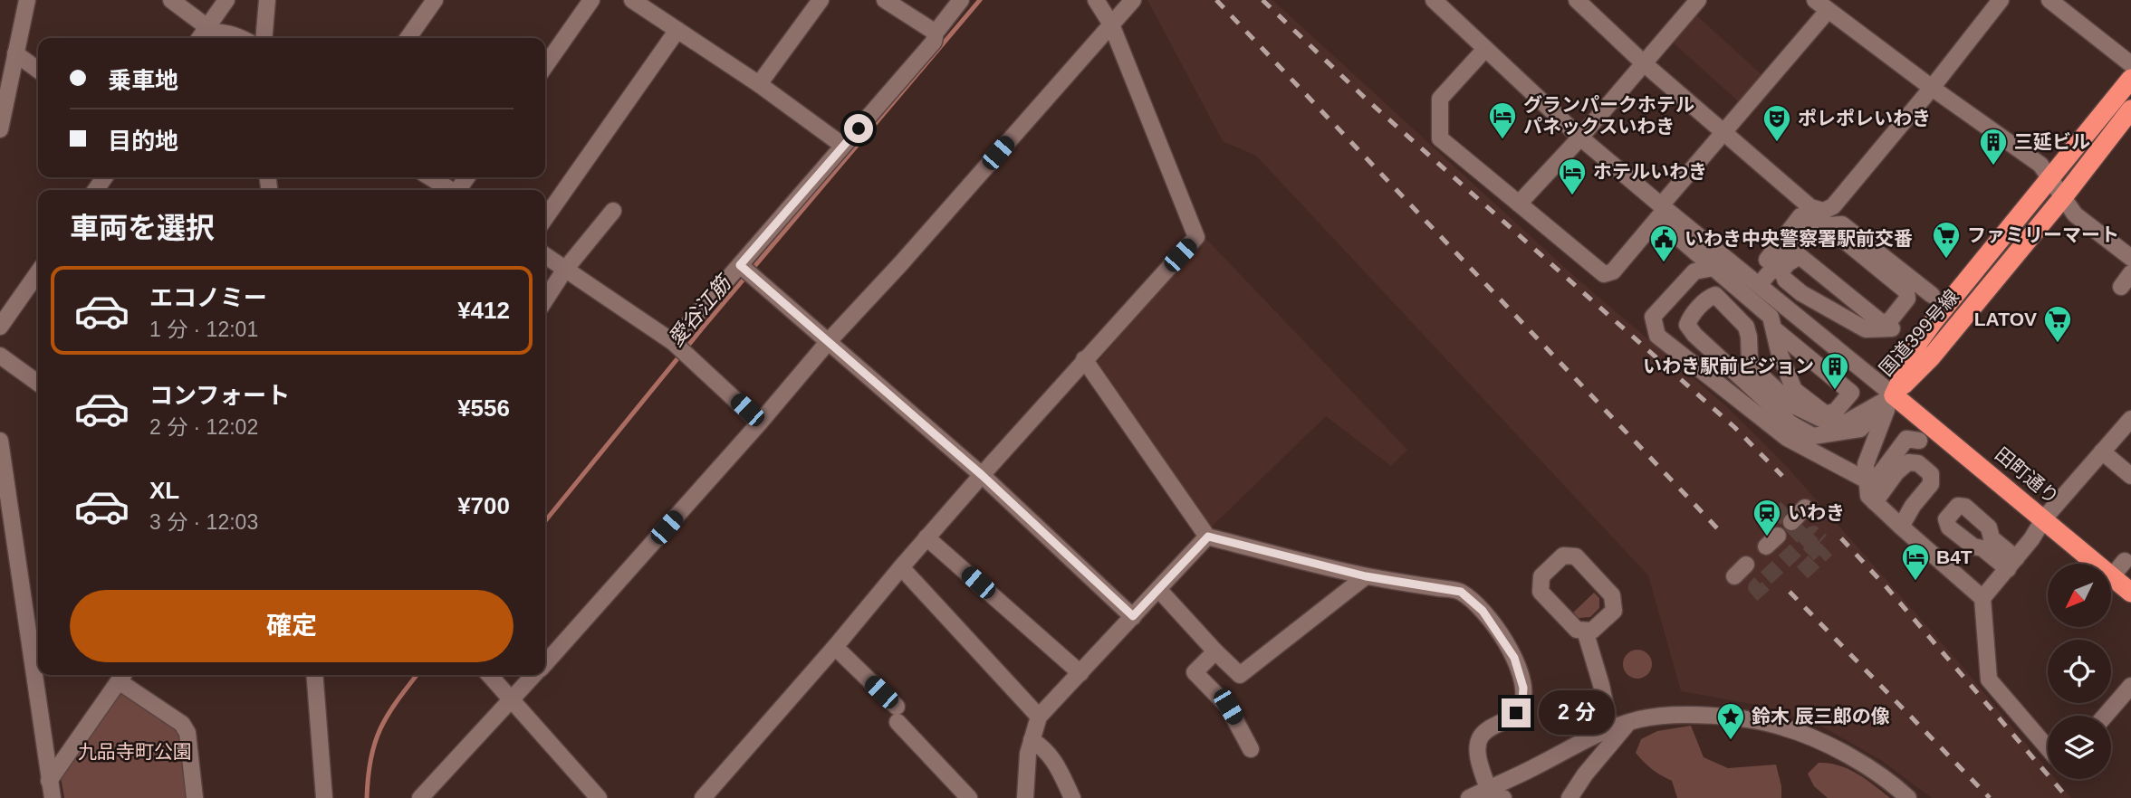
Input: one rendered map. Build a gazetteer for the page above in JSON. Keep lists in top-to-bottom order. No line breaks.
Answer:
{"streets":{"highway":["国道399号線","田町通り"]},"crossings":[["国道399号線","田町通り"]],"water":["愛谷江筋"],"parks":["九品寺町公園"],"places":{"hotel":["グランパークホテル パネックスいわき","ホテルいわき","B4T"],"theatre":["ポレポレいわき"],"building":["三延ビル","いわき駅前ビジョン"],"supermarket":["ファミリーマート","LATOV"],"public building":["いわき中央警察署駅前交番"],"station":["いわき"],"place":["鈴木 辰三郎の像"]},"north":"bottom left","page":{"banner":["乗車地","目的地"],"heading":"車両を選択","list":[{"name":"エコノミー","note":"1 分 · 12:01","value":"¥412"},{"name":"コンフォート","note":"2 分 · 12:02","value":"¥556"},{"name":"XL","note":"3 分 · 12:03","value":"¥700"}],"buttons":"確定","bubble":"2 分"}}
